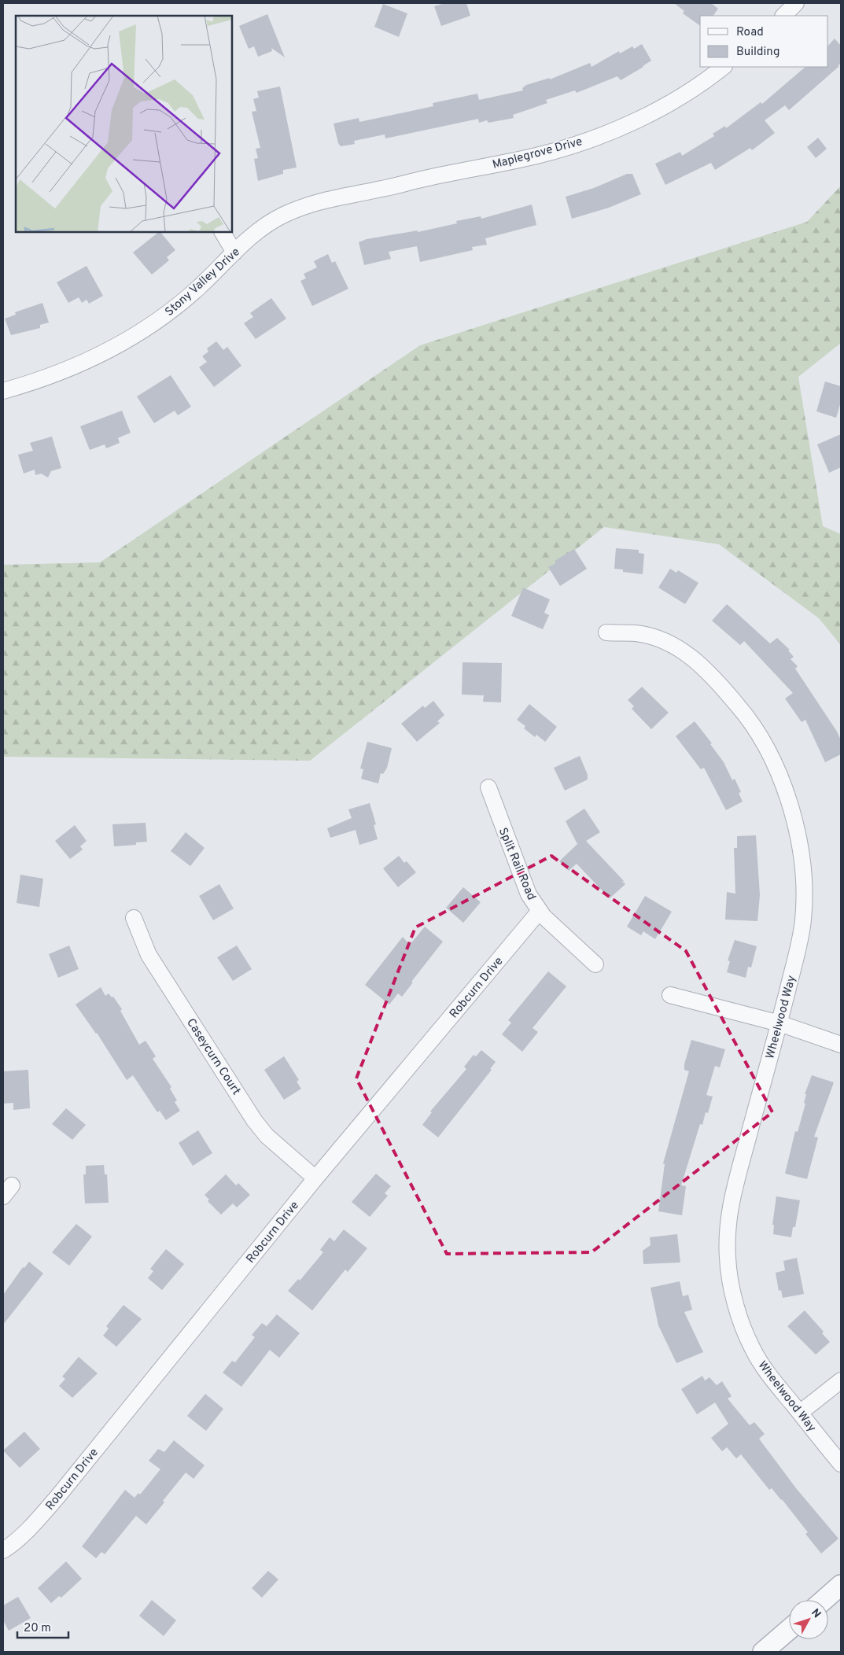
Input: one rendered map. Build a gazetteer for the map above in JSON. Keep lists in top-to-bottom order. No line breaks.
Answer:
{"streets":{"street":["Maplegrove Drive","Stony Valley Drive","Split Rail Road","Robcurn Drive","Wheelwood Way","Caseycurn Court"]},"crossings":[["Maplegrove Drive","Stony Valley Drive"],["Split Rail Road","Robcurn Drive"],["Robcurn Drive","Caseycurn Court"]],"legend":["Road","Building"],"scale_bar":"20 m","north":"top right"}
